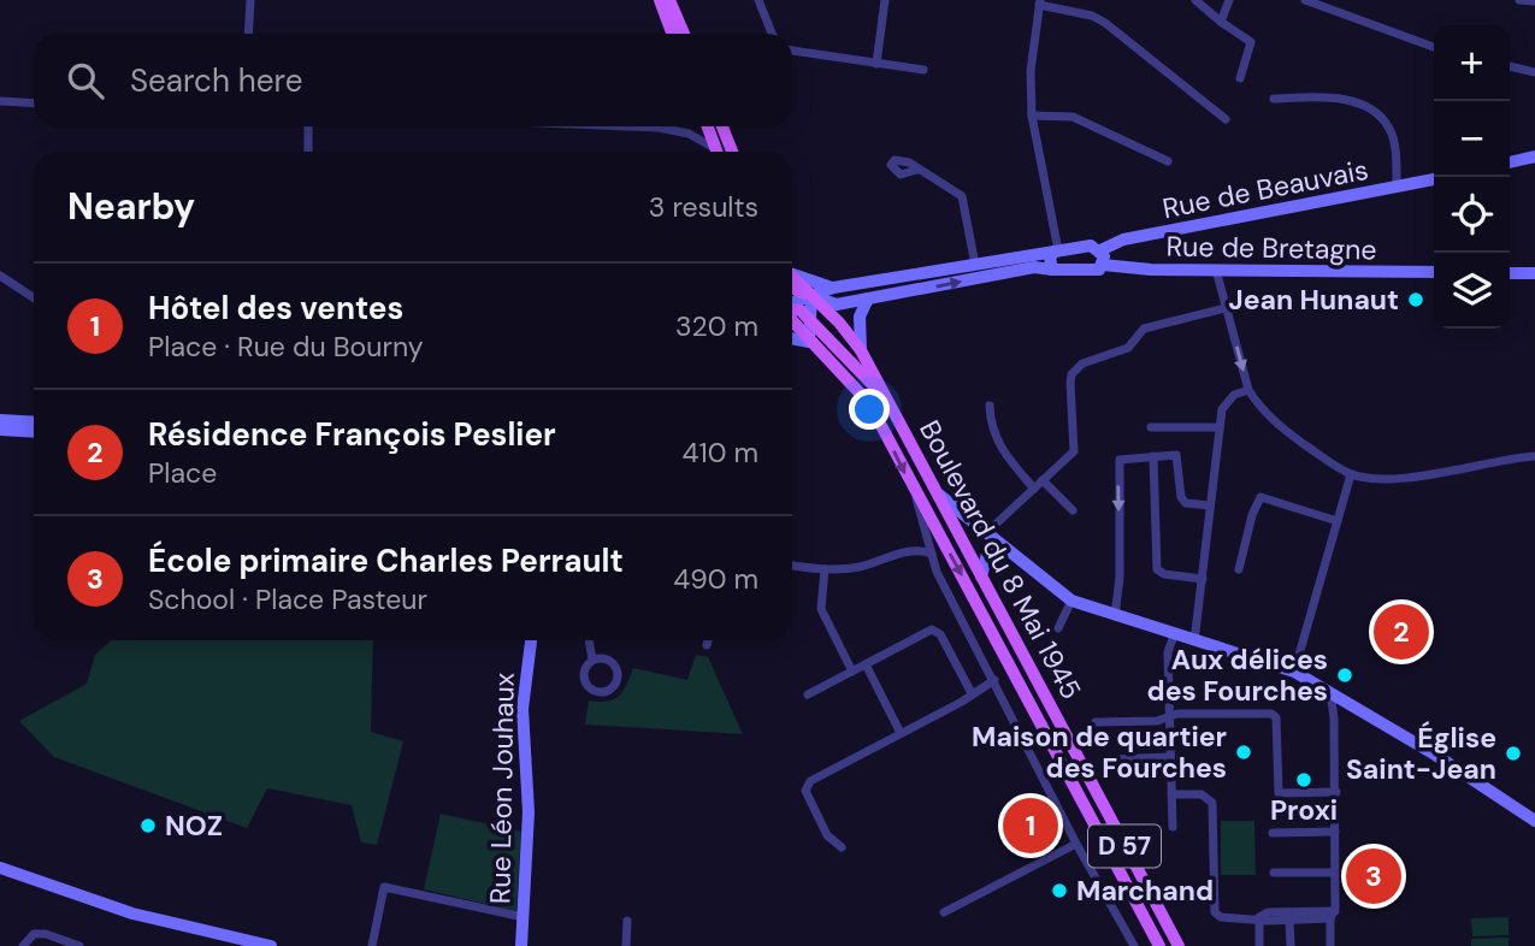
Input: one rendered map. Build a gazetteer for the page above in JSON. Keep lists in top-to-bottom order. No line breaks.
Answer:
{"streets":{"main road":["Rue de Beauvais","Rue de Bretagne","Boulevard du 8 Mai 1945","Rue Léon Jouhaux","D 57"]},"crossings":[["Rue de Beauvais","Rue de Bretagne"],["Rue de Bretagne","Boulevard du 8 Mai 1945"]],"places":["Jean Hunaut","Aux délices des Fourches","Maison de quartier des Fourches","Église Saint-Jean","Proxi","NOZ","Marchand"],"page":{"map_buttons":["+","−"],"search":"Search here","heading":["Nearby","3 results"],"list":[{"mark":"1","name":"Hôtel des ventes","note":"Place · Rue du Bourny","value":"320 m"},{"mark":"2","name":"Résidence François Peslier","note":"Place","value":"410 m"},{"mark":"3","name":"École primaire Charles Perrault","note":"School · Place Pasteur","value":"490 m"}],"pins":["2","1","3"]}}
